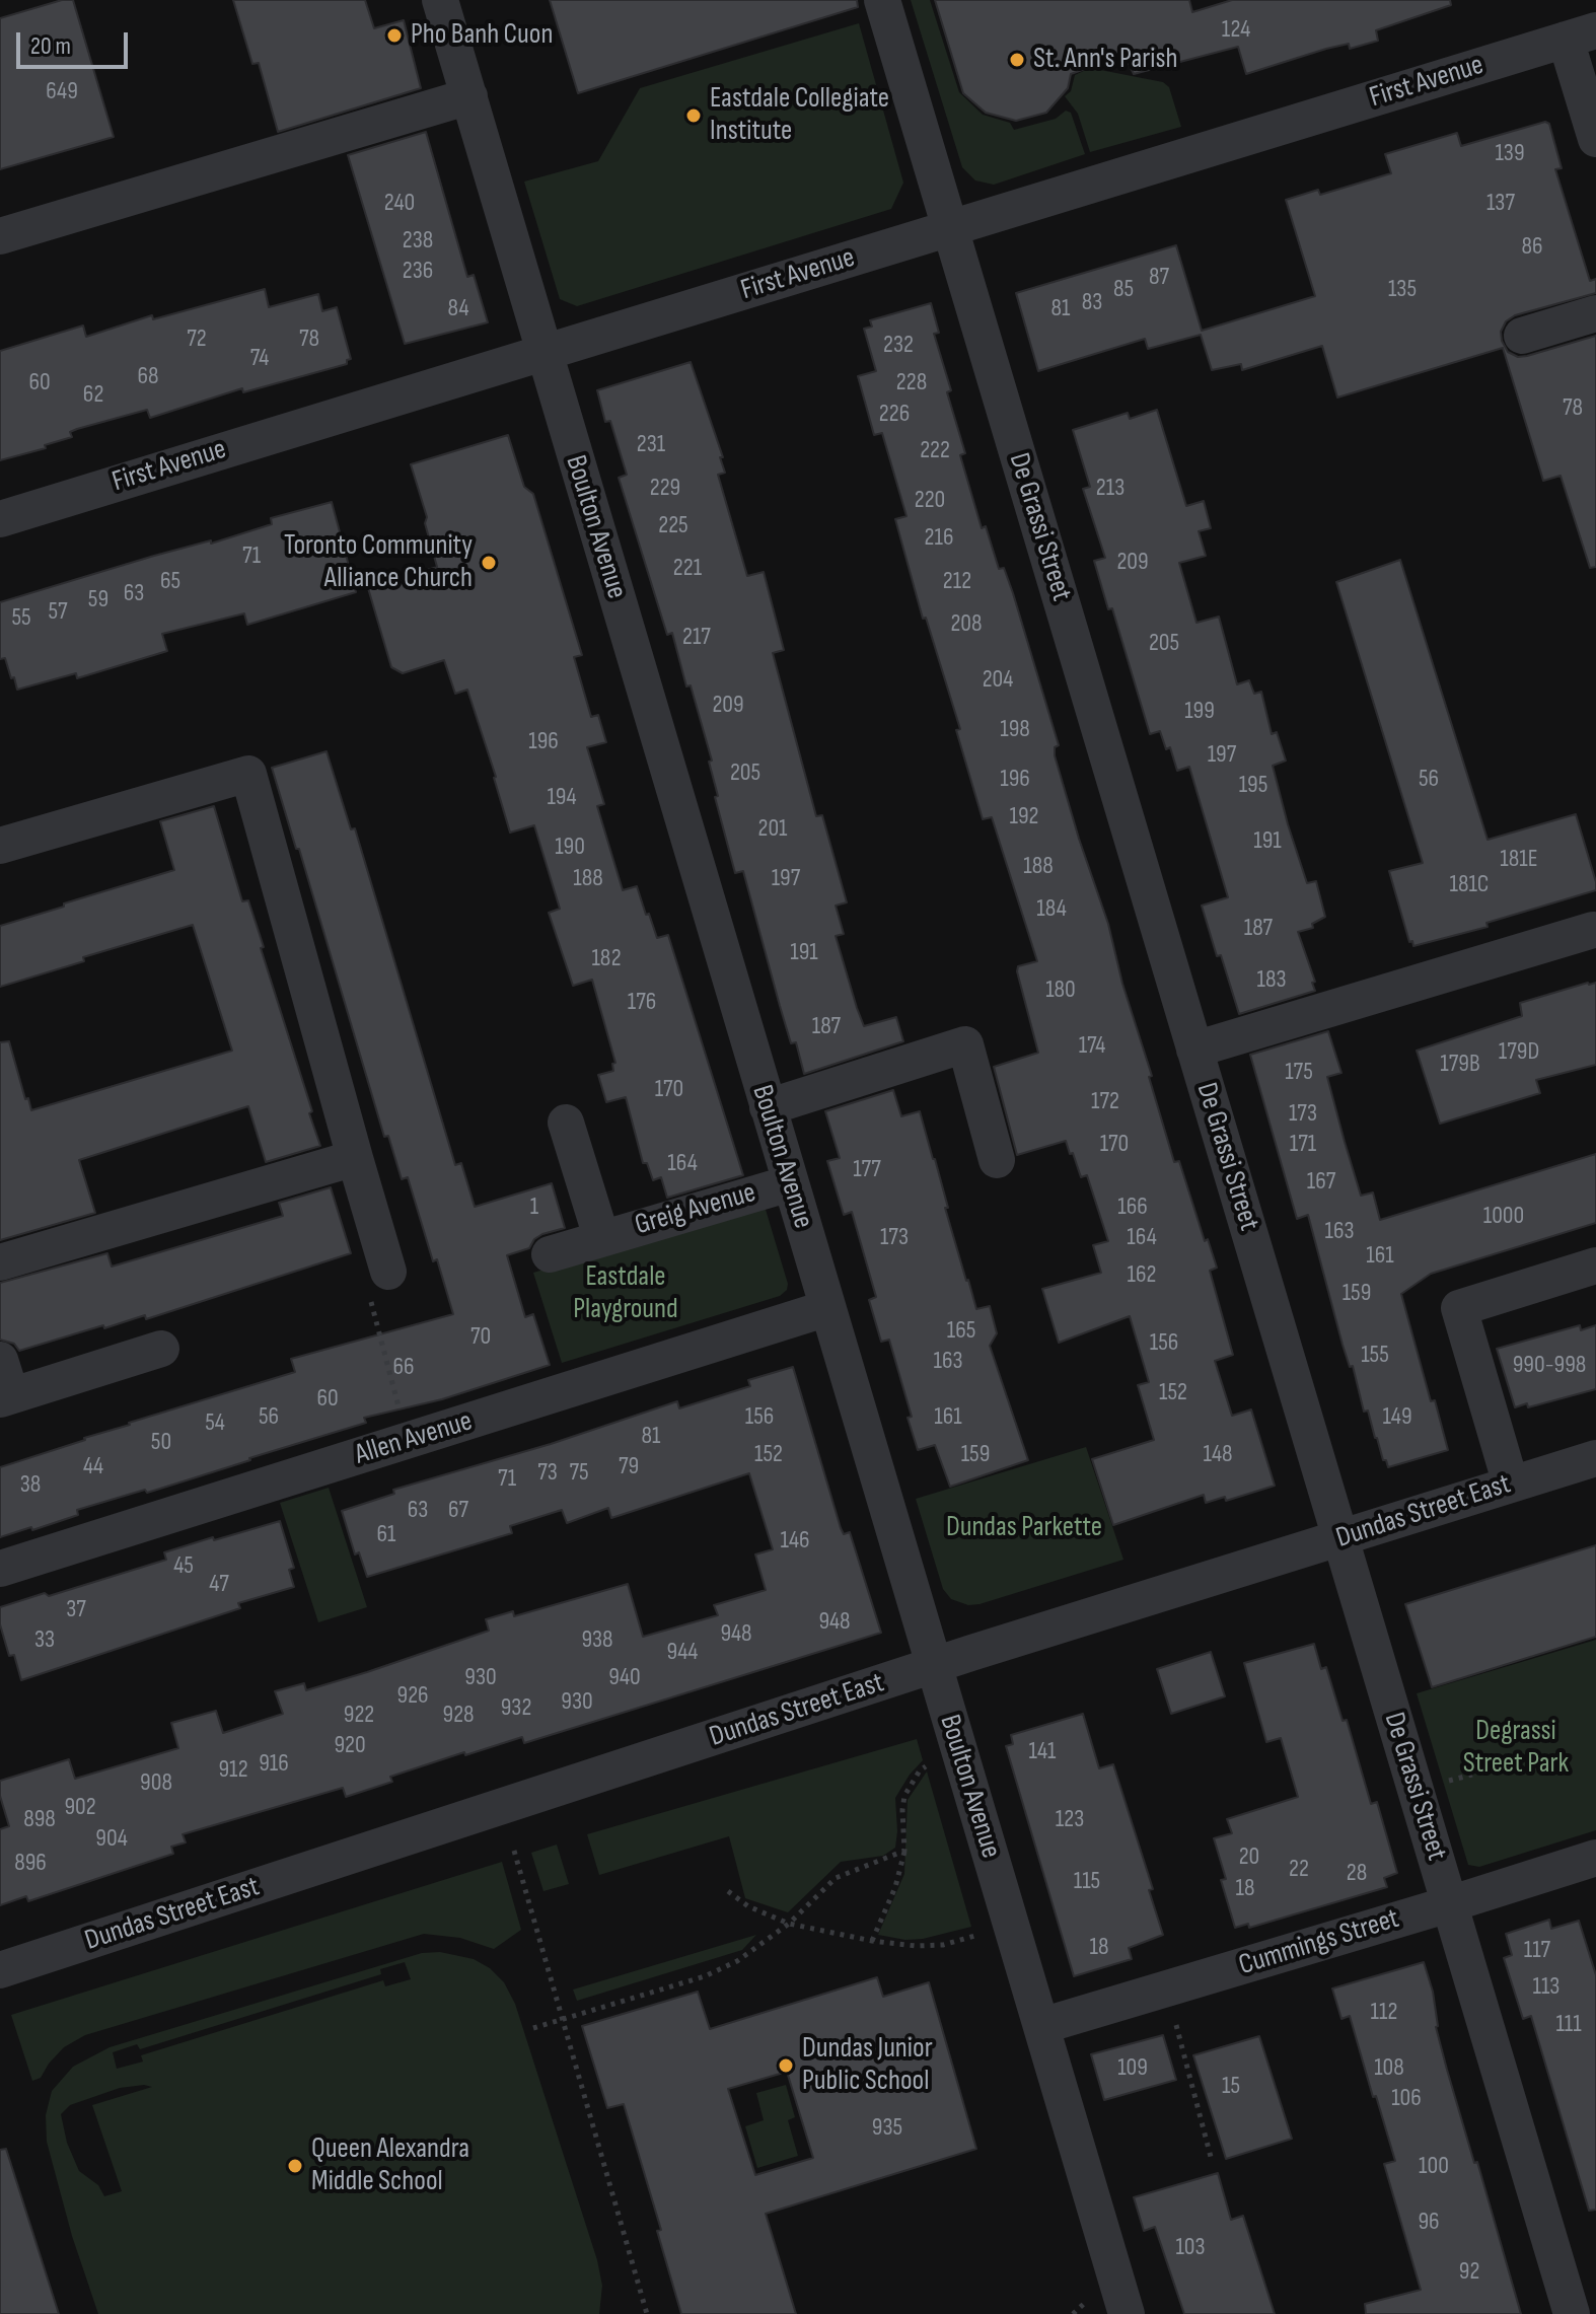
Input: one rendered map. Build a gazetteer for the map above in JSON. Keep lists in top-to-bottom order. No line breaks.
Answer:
{"streets":{"street":["First Avenue","Boulton Avenue","De Grassi Street","Greig Avenue","Allen Avenue","Dundas Street East","Cummings Street"]},"crossings":[["First Avenue","Boulton Avenue"],["First Avenue","De Grassi Street"],["Boulton Avenue","Greig Avenue"],["Boulton Avenue","Allen Avenue"],["Boulton Avenue","Dundas Street East"],["Boulton Avenue","Cummings Street"],["De Grassi Street","Dundas Street East"],["De Grassi Street","Cummings Street"]],"parks":["Eastdale Playground","Dundas Parkette","Degrassi Street Park"],"places":["Pho Banh Cuon","St. Ann's Parish","Eastdale Collegiate Institute","Toronto Community Alliance Church","Dundas Junior Public School","Queen Alexandra Middle School"],"house_numbers":["124","649","139","240","137","238","86","236","87","85","135","83","84","81","72","78","232","74","68","60","228","62","78","226","231","222","229","213","220","225","216","71","209","221","65","212","63","59","57","55","208","217","205","204","209","199","198","196","197","205","196","56","195","194","192","201","191","190","181E","188","188","197","181C","184","187","191","182","183","180","176","187","174","179D","179B","175","170","172","173","170","171","164","177","167","1","166","1000","163","173","164","161","162","159","165","70","156","155","163","990-998","66","152","60","56","156","161","149","54","81","50","152","159","148","44","79","73","75","71","38","63","67","61","146","45","47","37","948","948","33","938","944","930","940","926","930","932","922","928","920","141","916","912","908","902","898","123","904","20","896","22","28","115","18","18","117","113","112","111","109","108","15","106","935","100","96","103","92"],"scale_bar":"20 m"}
